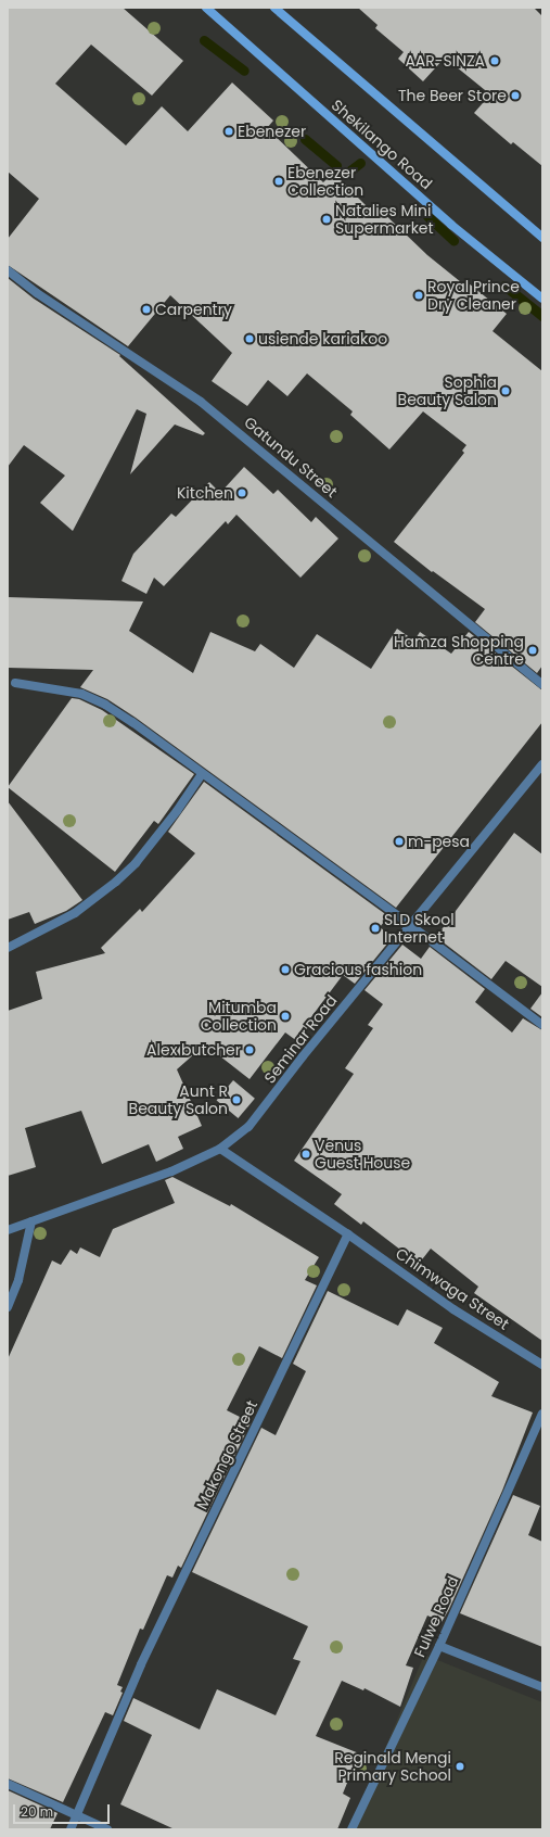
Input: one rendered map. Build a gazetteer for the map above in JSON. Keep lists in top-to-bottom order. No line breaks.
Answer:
{"streets":{"main road":["Shekilango Road"],"street":["Gatundu Street","Seminar Road","Chimwaga Street","Makongo Street","Fulwe Road"]},"crossings":[["Chimwaga Street","Makongo Street"]],"places":["AAR-SINZA","The Beer Store","Ebenezer","Ebenezer Collection","Natalies Mini Supermarket","Royal Prince Dry Cleaner","Carpentry","usiende kariakoo","Sophia Beauty Salon","Kitchen","Hamza Shopping Centre","m-pesa","SLD Skool Internet","Gracious fashion","Mitumba Collection","Alex butcher","Aunt R Beauty Salon","Venus Guest House","Reginald Mengi Primary School"],"scale_bar":"20 m"}
